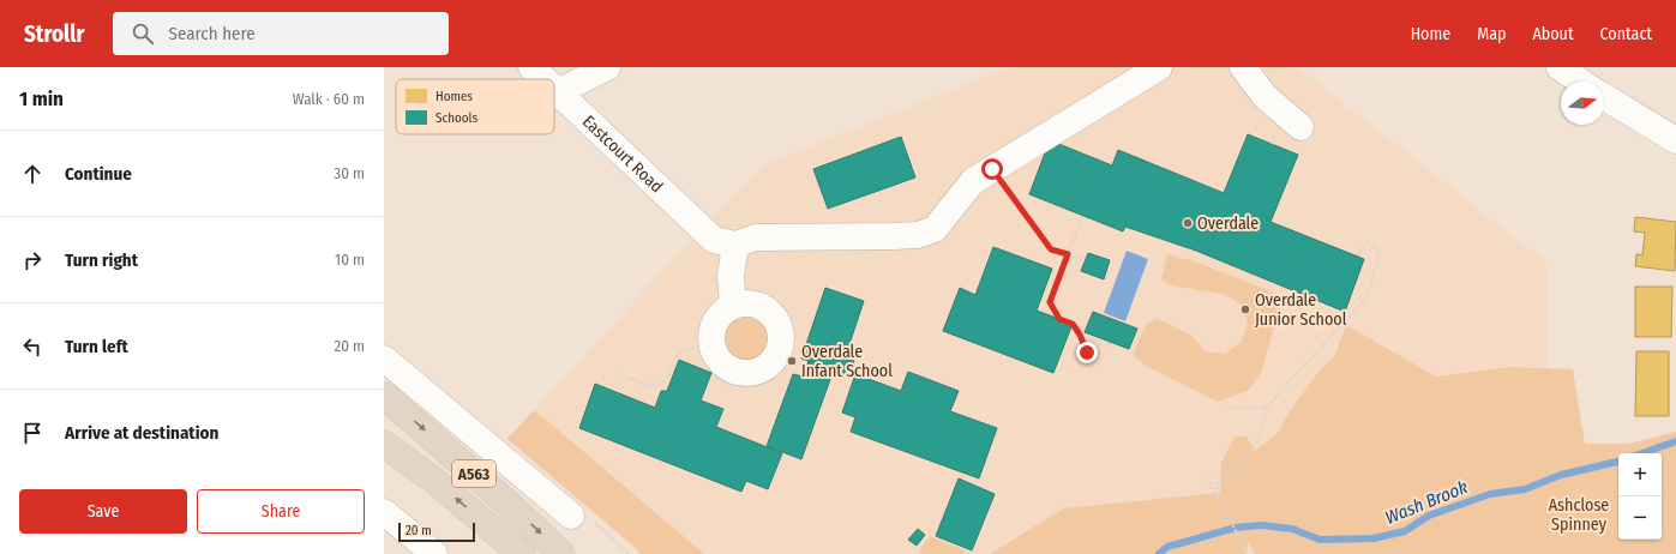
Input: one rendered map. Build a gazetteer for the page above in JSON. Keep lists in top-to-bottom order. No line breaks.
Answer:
{"streets":{"highway":["A563"],"street":["Eastcourt Road"]},"water":["Wash Brook"],"parks":["Ashclose Spinney"],"places":["Overdale","Overdale Junior School","Overdale Infant School"],"legend":["Homes","Schools"],"scale_bar":"20 m","north":"right","page":{"header":"Strollr","search":"Search here","nav":["Home","Map","About","Contact"],"heading":["1 min","Walk · 60 m"],"list":[["Continue","30 m"],["Turn right","10 m"],["Turn left","20 m"],"Arrive at destination"],"map_buttons":["+","−"],"buttons":["Save","Share"],"scale":"20 m"}}
